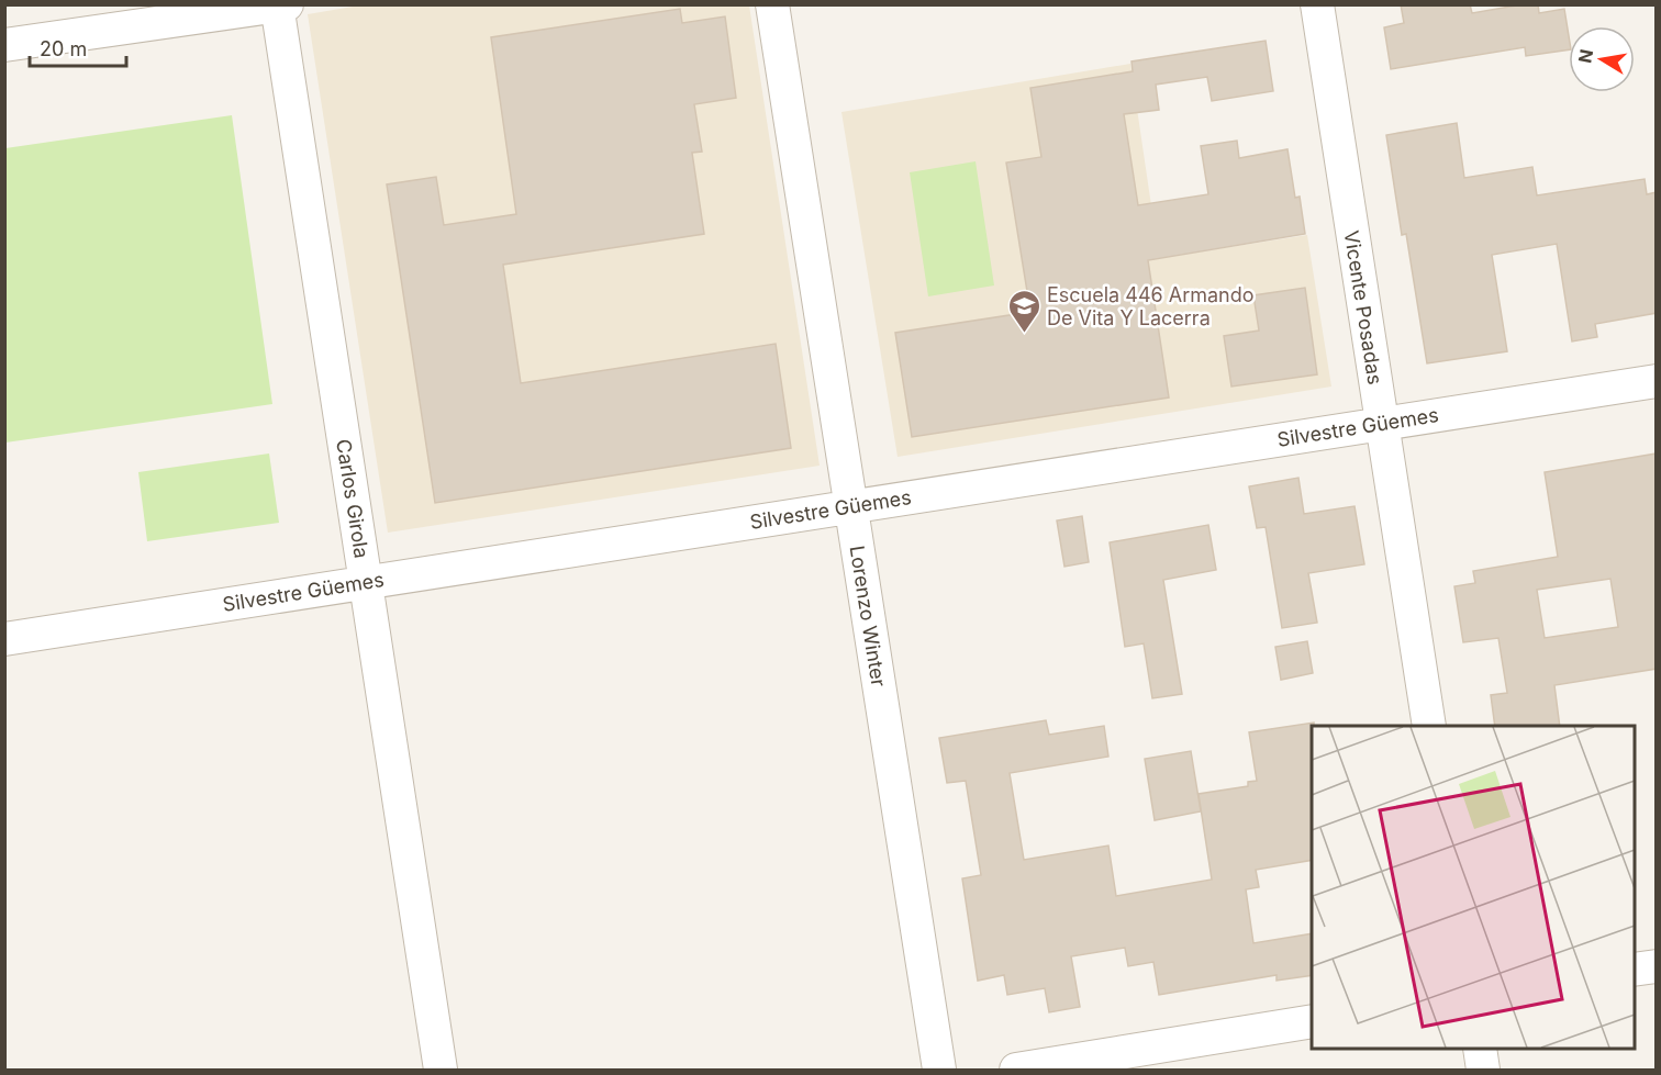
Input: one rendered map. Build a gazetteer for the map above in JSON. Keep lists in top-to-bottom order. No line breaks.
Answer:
{"streets":{"street":["Vicente Posadas","Silvestre Güemes","Carlos Girola","Lorenzo Winter"]},"crossings":[["Vicente Posadas","Silvestre Güemes"],["Silvestre Güemes","Carlos Girola"],["Silvestre Güemes","Lorenzo Winter"]],"places":{"school or university":["Escuela 446 Armando De Vita Y Lacerra"]},"scale_bar":"20 m","north":"left"}
